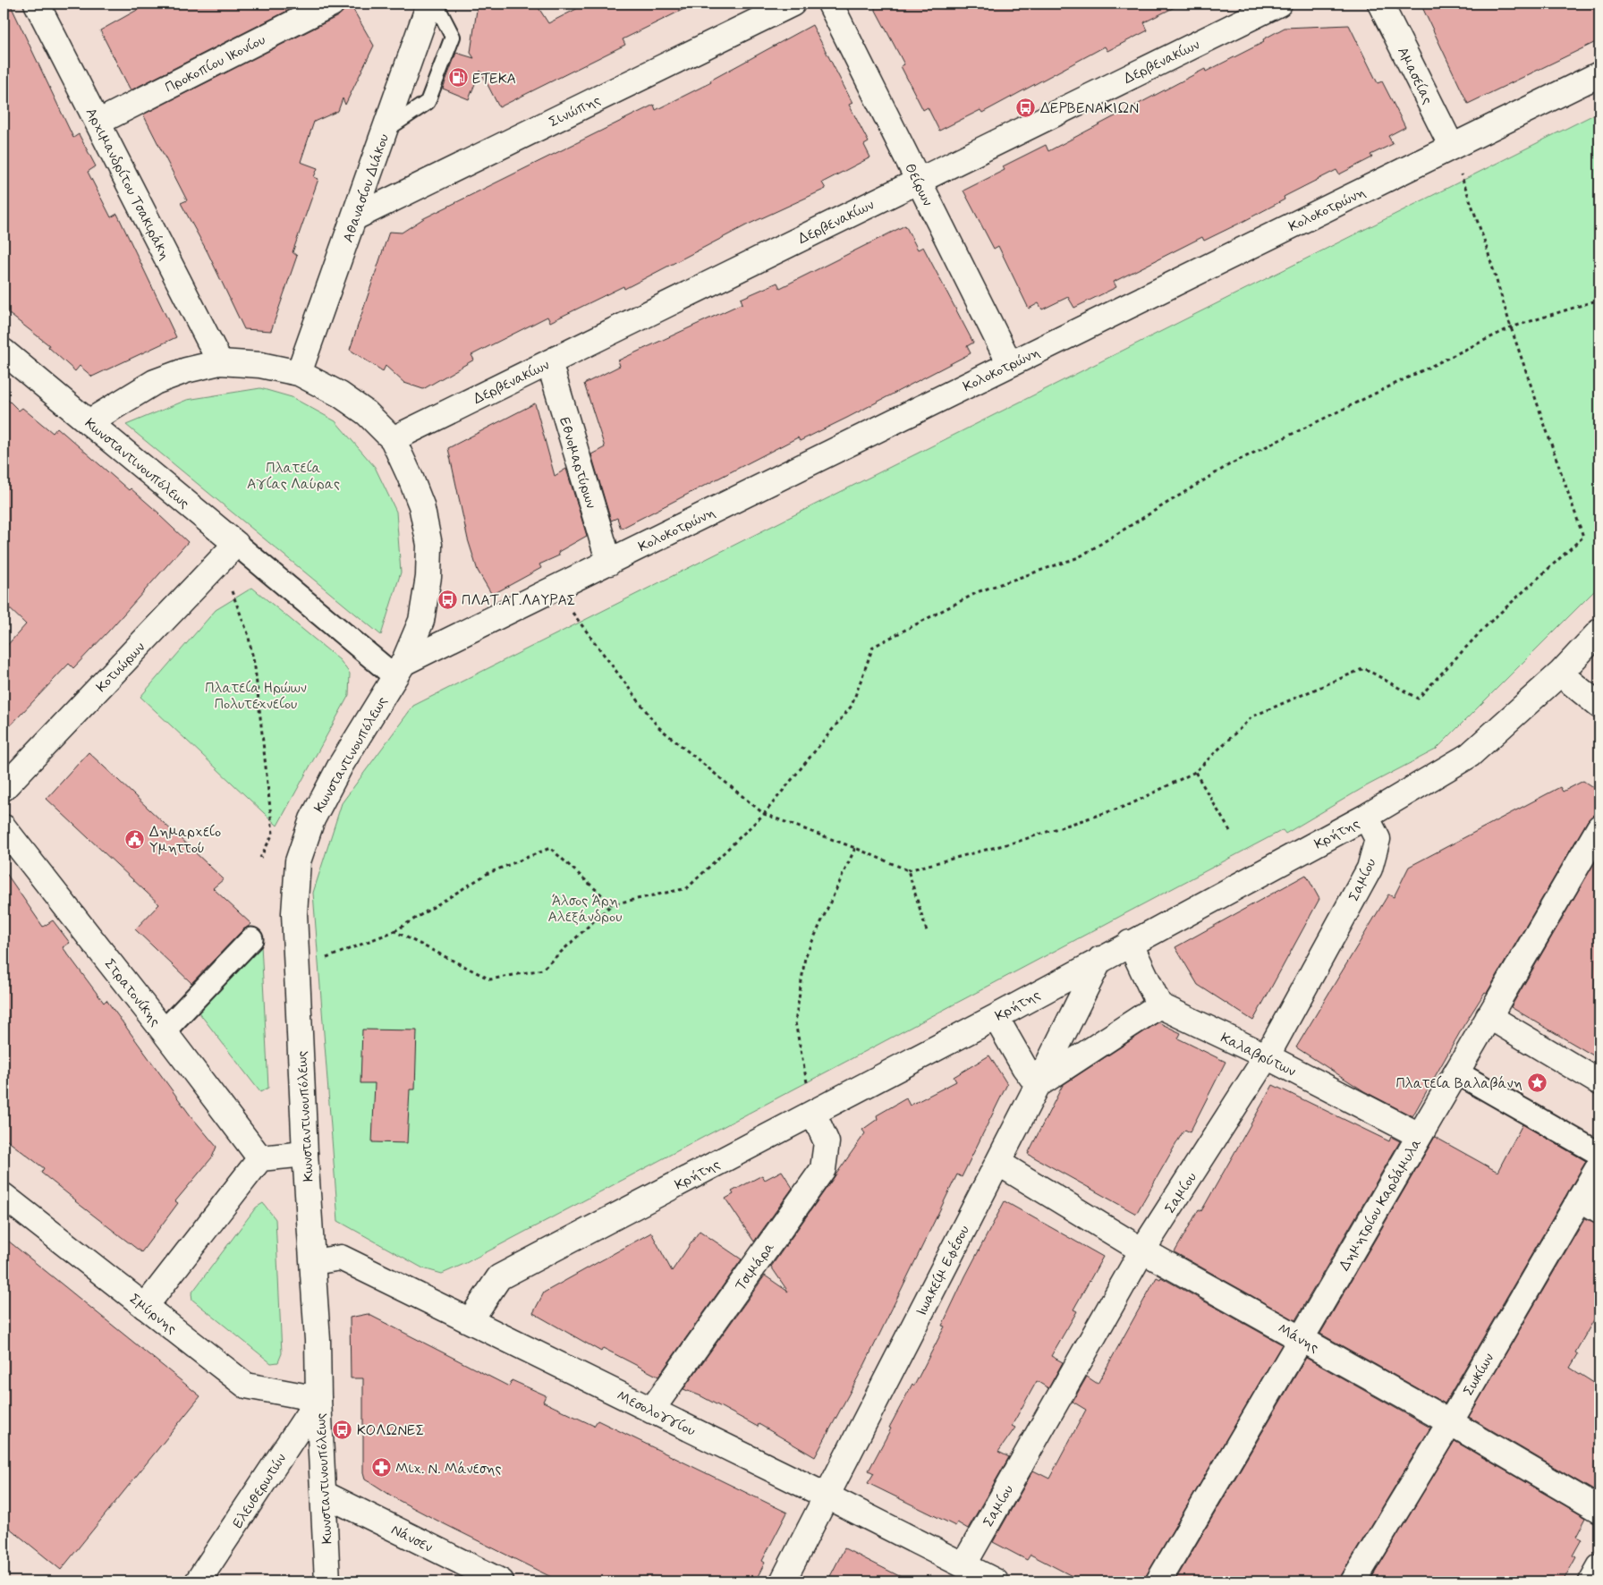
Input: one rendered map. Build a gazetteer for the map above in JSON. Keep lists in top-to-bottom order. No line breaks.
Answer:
{"streets":{"street":["Δερβενακίων","Προκοπίου Ικονίου","Αμασείας","Σινώπης","Αρχιμανδρίτου Τσακιράκη","Θείρων","Αθανασίου Διάκου","Κολοκοτρώνη","Κωνσταντινουπόλεως","Εθνομαρτύρων","Κοτυώρων","Κρήτης","Σαμίου","Στρατονίκης","Καλαβρύτων","Δημητρίου Καρδάμυλα","Τσιμάρα","Ιωακείμ Εφέσου","Σμύρνης","Μάνης","Σωκίων","Μεσολογγίου","Ελευθερωτών","Νάνσεν"]},"crossings":[["Δερβενακίων","Θείρων"],["Δερβενακίων","Εθνομαρτύρων"],["Προκοπίου Ικονίου","Αρχιμανδρίτου Τσακιράκη"],["Αμασείας","Κολοκοτρώνη"],["Σινώπης","Αθανασίου Διάκου"],["Θείρων","Κολοκοτρώνη"],["Κολοκοτρώνη","Κωνσταντινουπόλεως"],["Κολοκοτρώνη","Εθνομαρτύρων"],["Κωνσταντινουπόλεως","Κοτυώρων"],["Κωνσταντινουπόλεως","Σμύρνης"],["Κωνσταντινουπόλεως","Μεσολογγίου"],["Κωνσταντινουπόλεως","Ελευθερωτών"],["Κωνσταντινουπόλεως","Νάνσεν"],["Κρήτης","Σαμίου"],["Κρήτης","Τσιμάρα"],["Κρήτης","Ιωακείμ Εφέσου"],["Κρήτης","Μεσολογγίου"],["Σαμίου","Καλαβρύτων"],["Σαμίου","Μάνης"],["Σαμίου","Μεσολογγίου"],["Καλαβρύτων","Δημητρίου Καρδάμυλα"],["Δημητρίου Καρδάμυλα","Μάνης"],["Τσιμάρα","Μεσολογγίου"],["Ιωακείμ Εφέσου","Μάνης"],["Ιωακείμ Εφέσου","Μεσολογγίου"],["Σμύρνης","Ελευθερωτών"],["Μάνης","Σωκίων"]],"parks":["Πλατεία Αγίας Λαύρας","Πλατεία Ηρώων Πολυτεχνείου","Άλσος Άρη Αλεξάνδρου"],"places":{"fuel station":["ΕΤΕΚΑ"],"bus stop":["ΔΕΡΒΕΝΑΚΙΩΝ","ΠΛΑΤ.ΑΓ.ΛΑΥΡΑΣ","ΚΟΛΩΝΕΣ"],"public building":["Δημαρχείο Υμηττού"],"place":["Πλατεία Βαλαβάνη"],"pharmacy":["Μιχ. Ν. Μάνεσης"]}}
